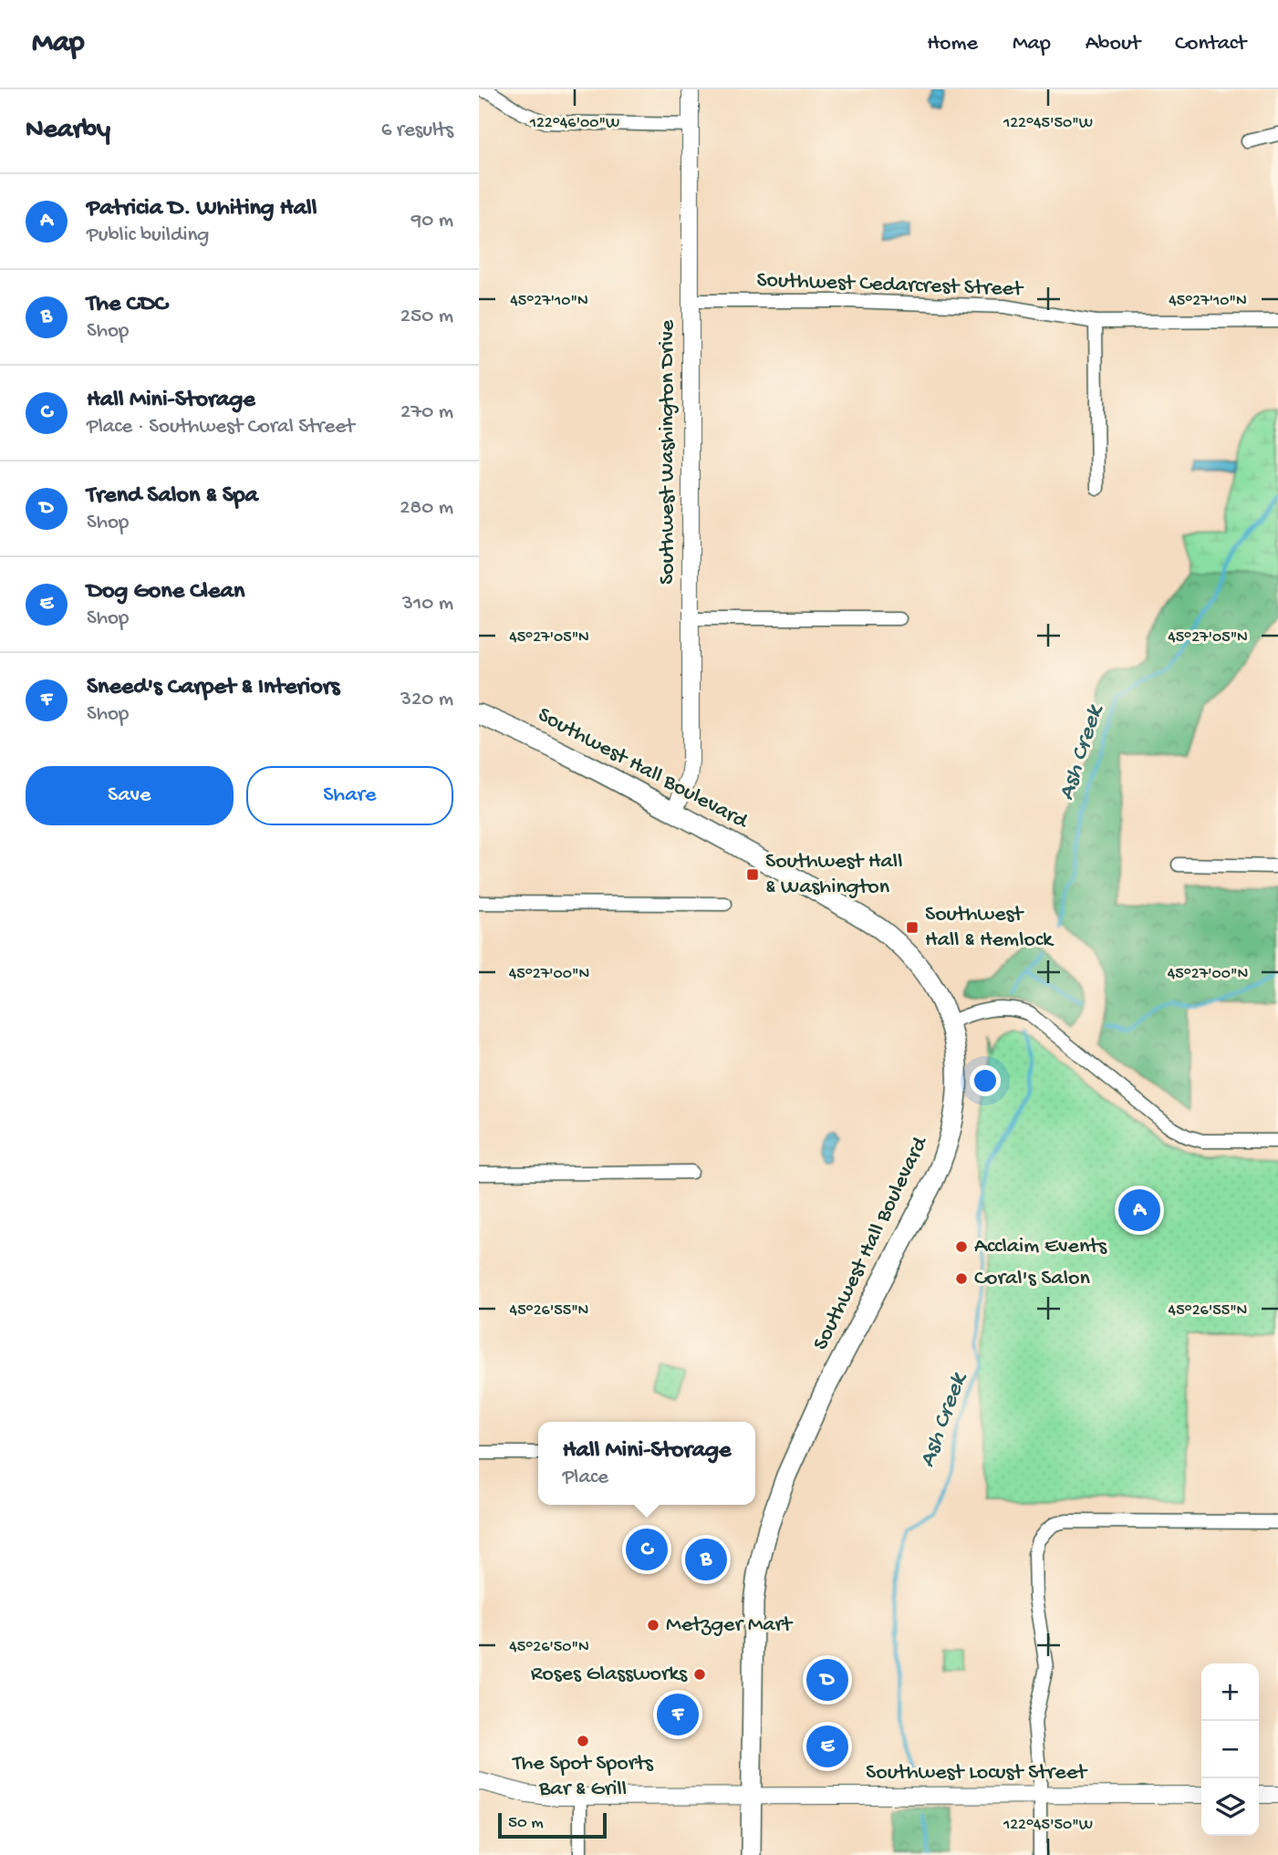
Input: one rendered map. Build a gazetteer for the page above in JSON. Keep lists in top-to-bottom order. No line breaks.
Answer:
{"streets":{"main road":["Southwest Hall Boulevard"],"street":["Southwest Cedarcrest Street","Southwest Washington Drive","Southwest Locust Street"]},"crossings":[["Southwest Cedarcrest Street","Southwest Washington Drive"],["Southwest Washington Drive","Southwest Hall Boulevard"],["Southwest Hall Boulevard","Southwest Locust Street"]],"water":["Ash Creek"],"places":{"transit":["Southwest Hall & Washington","Southwest Hall & Hemlock"],"other":["Acclaim Events","Coral's Salon","Metzger Mart","Roses Glassworks","The Spot Sports Bar & Grill"]},"scale_bar":"50 m","page":{"header":"Map","nav":["Home","Map","About","Contact"],"heading":["Nearby","6 results"],"list":[{"mark":"A","name":"Patricia D. Whiting Hall","note":"Public building","value":"90 m"},{"mark":"B","name":"The CDC","note":"Shop","value":"250 m"},{"mark":"C","name":"Hall Mini-Storage","note":"Place · Southwest Coral Street","value":"270 m"},{"mark":"D","name":"Trend Salon & Spa","note":"Shop","value":"280 m"},{"mark":"E","name":"Dog Gone Clean","note":"Shop","value":"310 m"},{"mark":"F","name":"Sneed's Carpet & Interiors","note":"Shop","value":"320 m"}],"buttons":["Save","Share"],"pins":["A","C","B","D","F","E"],"popup":["Hall Mini-Storage","Place"],"map_buttons":["+","−"],"scale":"50 m"},"coordinates":["122°46'00\"W","122°45'50\"W","45°27'10\"N","45°27'05\"N","45°27'00\"N","45°26'55\"N","45°26'50\"N"]}
